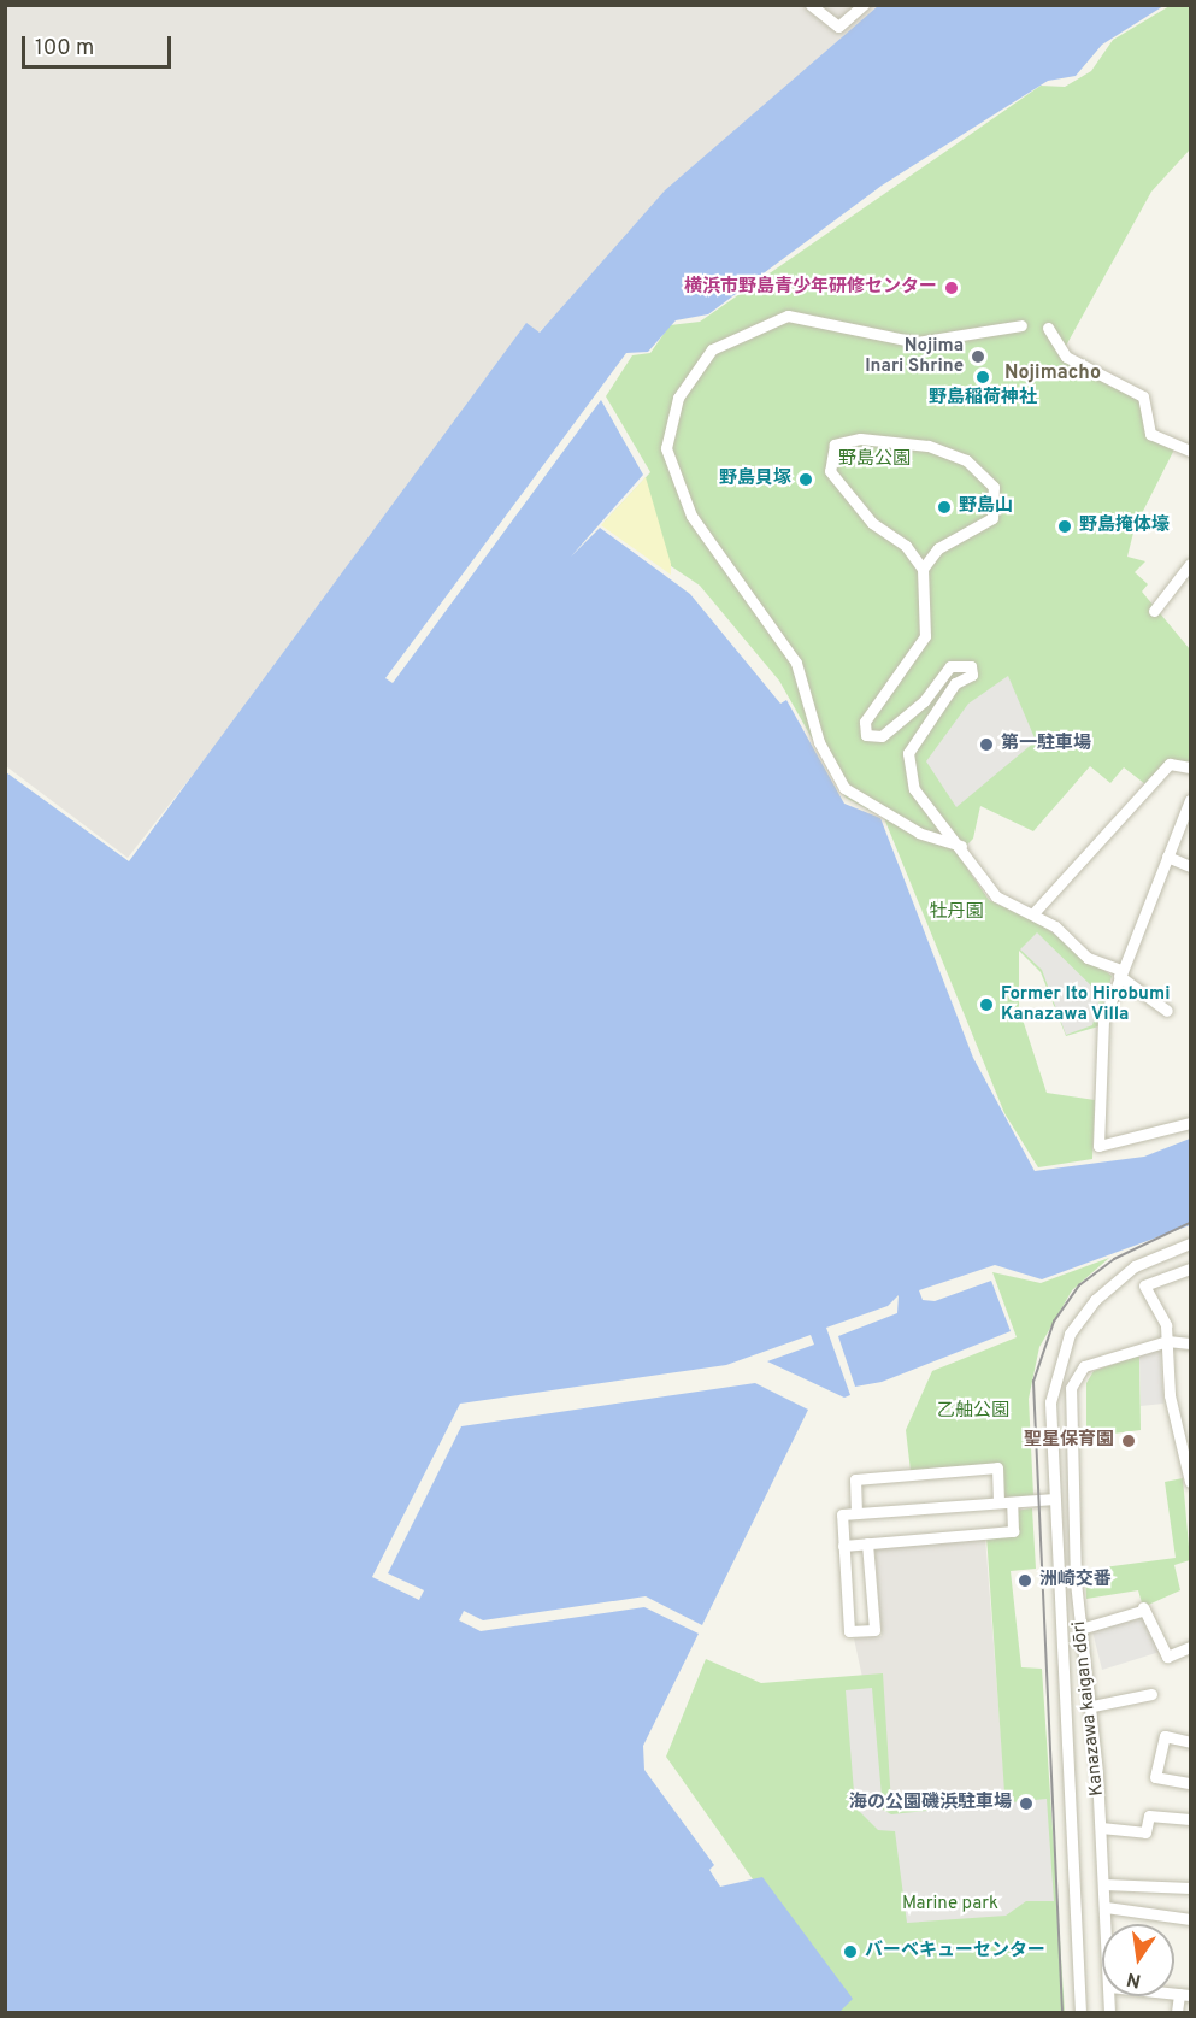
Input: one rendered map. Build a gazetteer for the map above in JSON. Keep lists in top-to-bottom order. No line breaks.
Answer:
{"streets":{"street":["Kanazawa kaigan dōri"]},"districts":["Nojimacho"],"parks":["野島公園","牡丹園","乙舳公園","Marine park"],"places":["横浜市野島青少年研修センター","Nojima Inari Shrine","野島稲荷神社","野島貝塚","野島山","野島掩体壕","第一駐車場","Former Ito Hirobumi Kanazawa Villa","聖星保育園","洲崎交番","海の公園磯浜駐車場","バーベキューセンター"],"scale_bar":"100 m","north":"bottom"}
